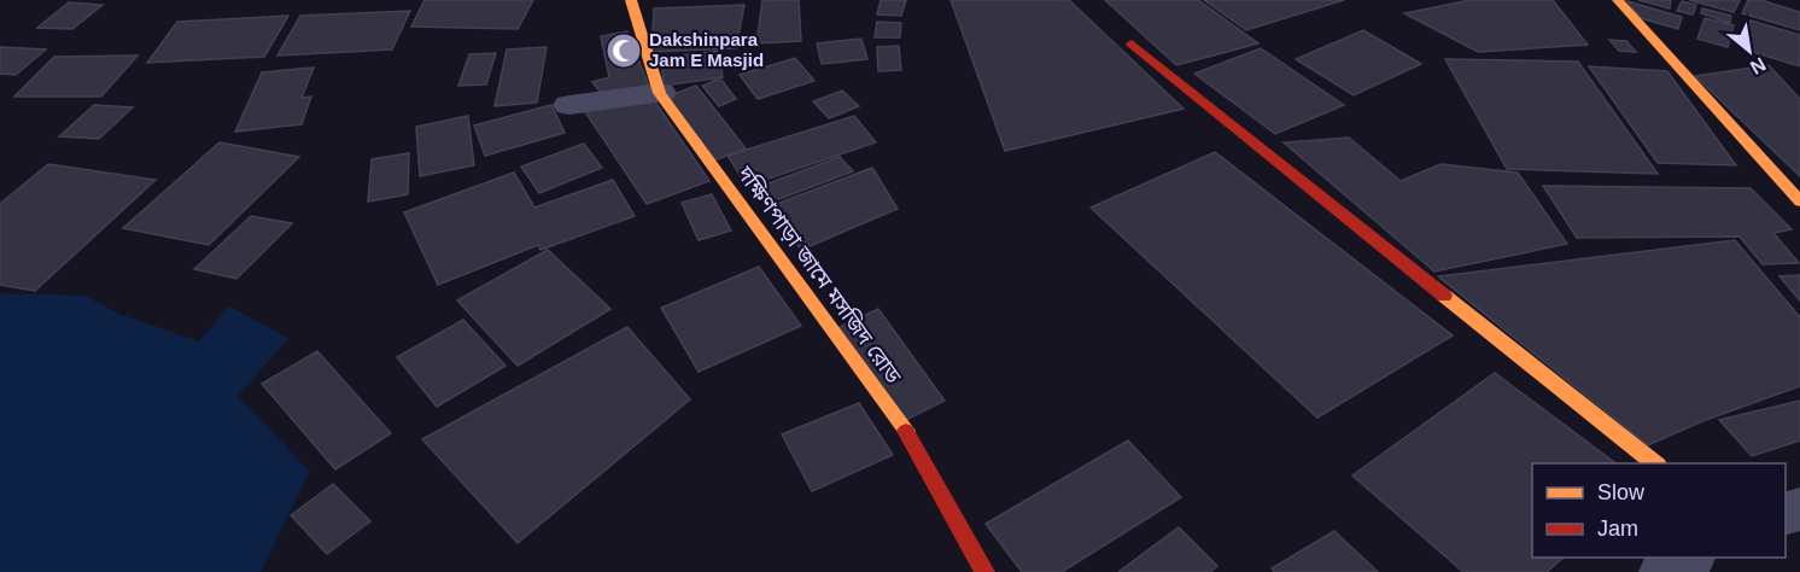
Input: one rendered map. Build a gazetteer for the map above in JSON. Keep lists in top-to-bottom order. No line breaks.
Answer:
{"streets":{"street":["দক্ষিণপাড়া জামে মসজিদ রোড"]},"places":{"mosque":["Dakshinpara Jam E Masjid"]},"legend":["Slow","Jam"],"north":"bottom right"}
